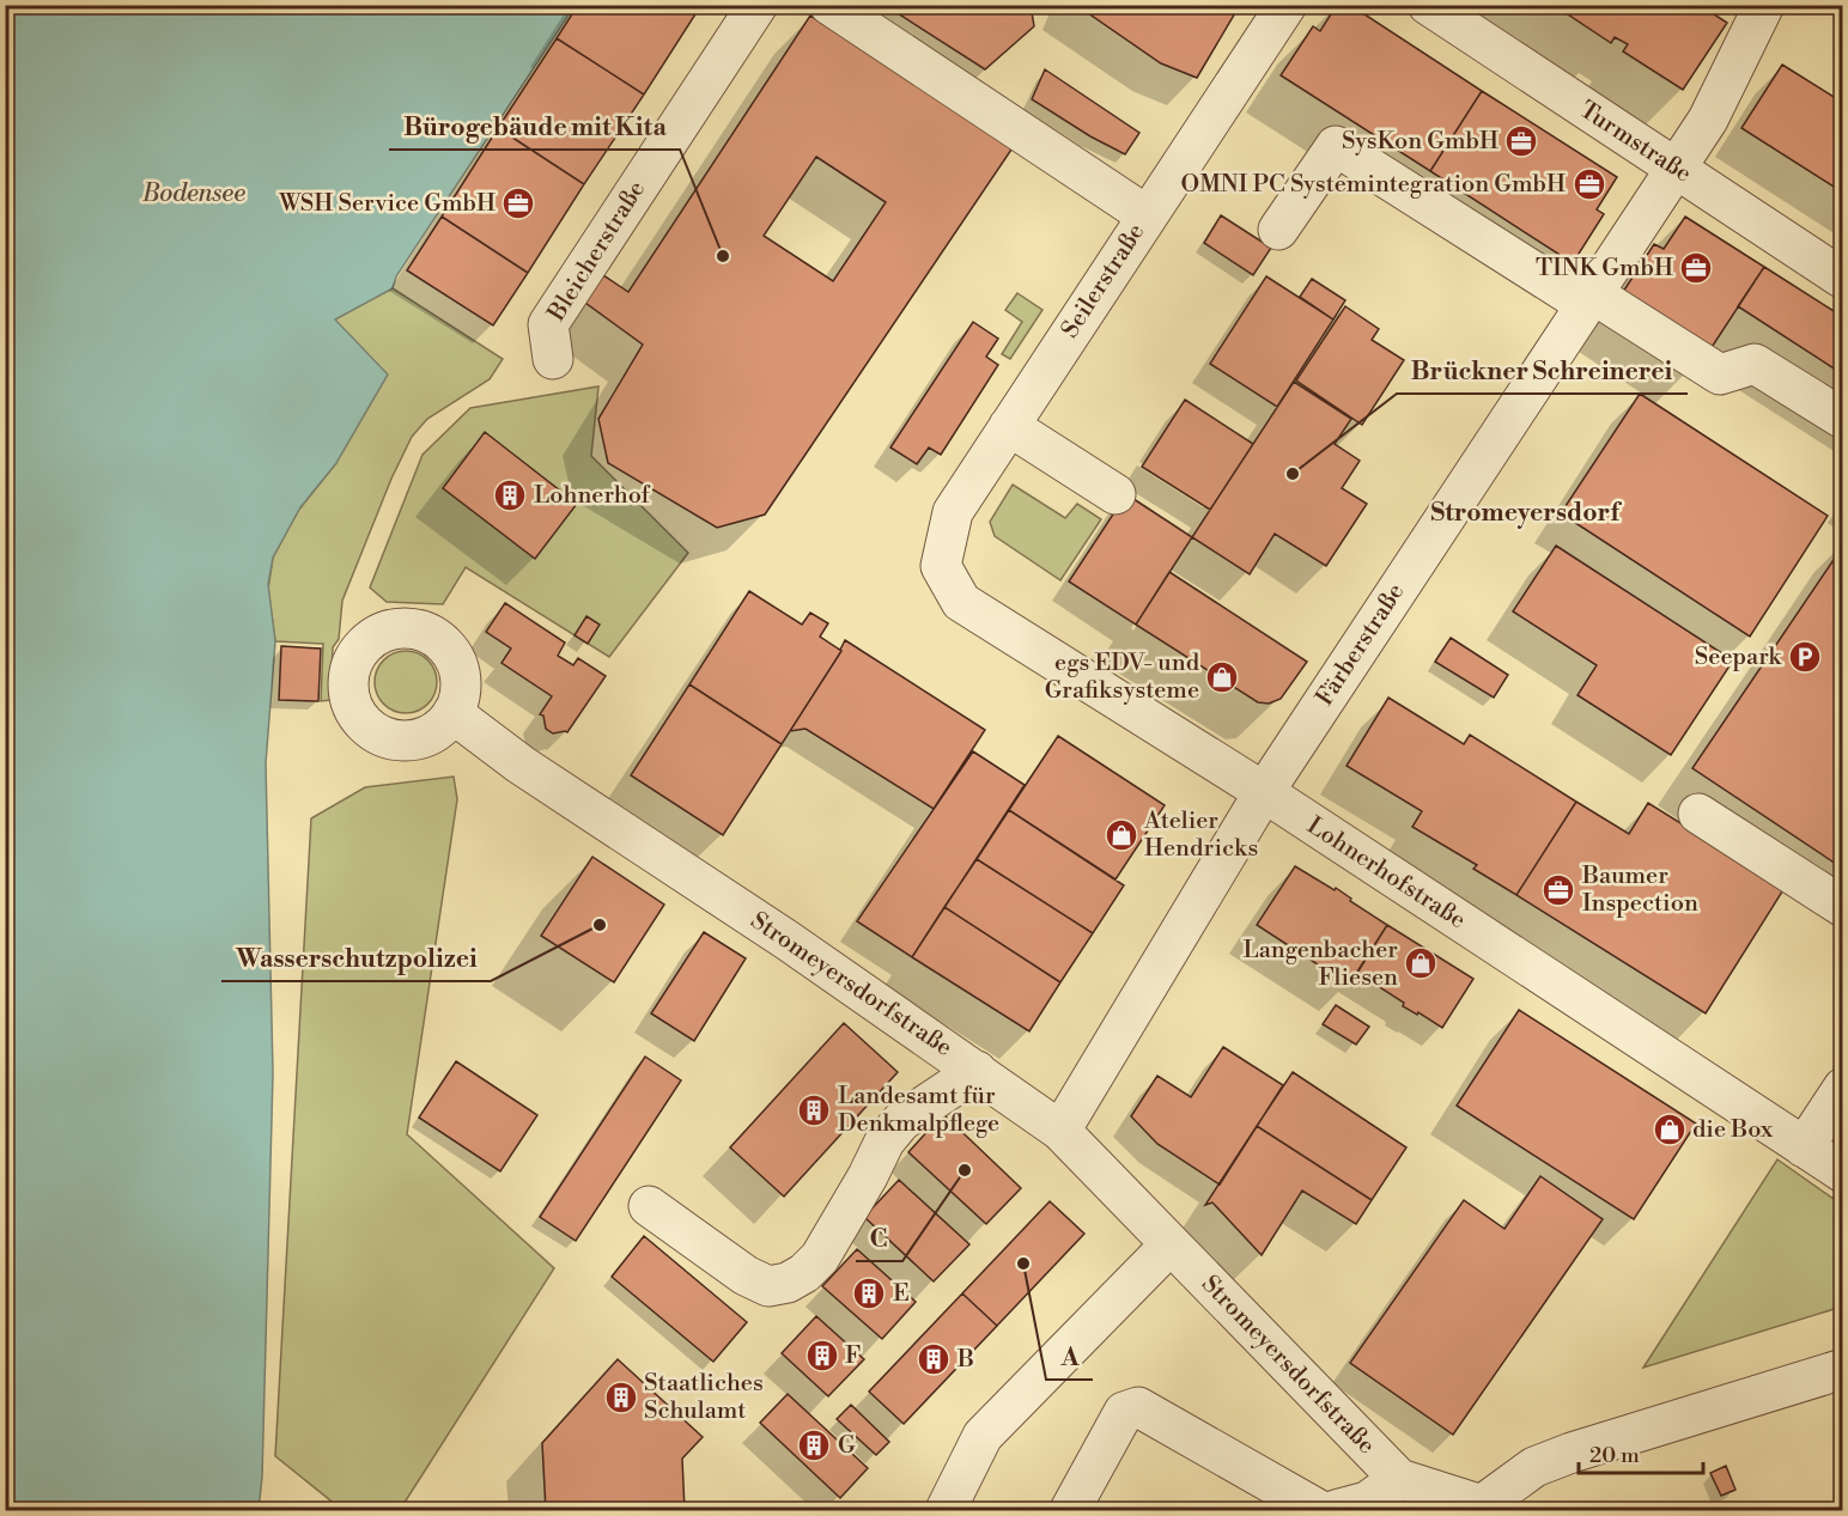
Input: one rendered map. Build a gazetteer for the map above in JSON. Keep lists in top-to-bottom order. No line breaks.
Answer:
{"streets":{"street":["Turmstraße","Bleicherstraße","Seilerstraße","Färberstraße","Lohnerhofstraße","Stromeyersdorfstraße"]},"crossings":[["Turmstraße","Färberstraße"],["Seilerstraße","Lohnerhofstraße"],["Färberstraße","Lohnerhofstraße"],["Färberstraße","Stromeyersdorfstraße"]],"districts":["Stromeyersdorf"],"water":["Bodensee"],"places":{"office":["SysKon GmbH","OMNI PC Systemintegration GmbH","WSH Service GmbH","TINK GmbH","Baumer Inspection"],"other":["Bürogebäude mit Kita","Brückner Schreinerei","Wasserschutzpolizei","C","A"],"building":["Lohnerhof","Landesamt für Denkmalpflege","E","F","B","Staatliches Schulamt","G"],"parking":["Seepark"],"shop":["egs EDV- und Grafiksysteme","Atelier Hendricks","Langenbacher Fliesen","die Box"]},"scale_bar":"20 m"}
